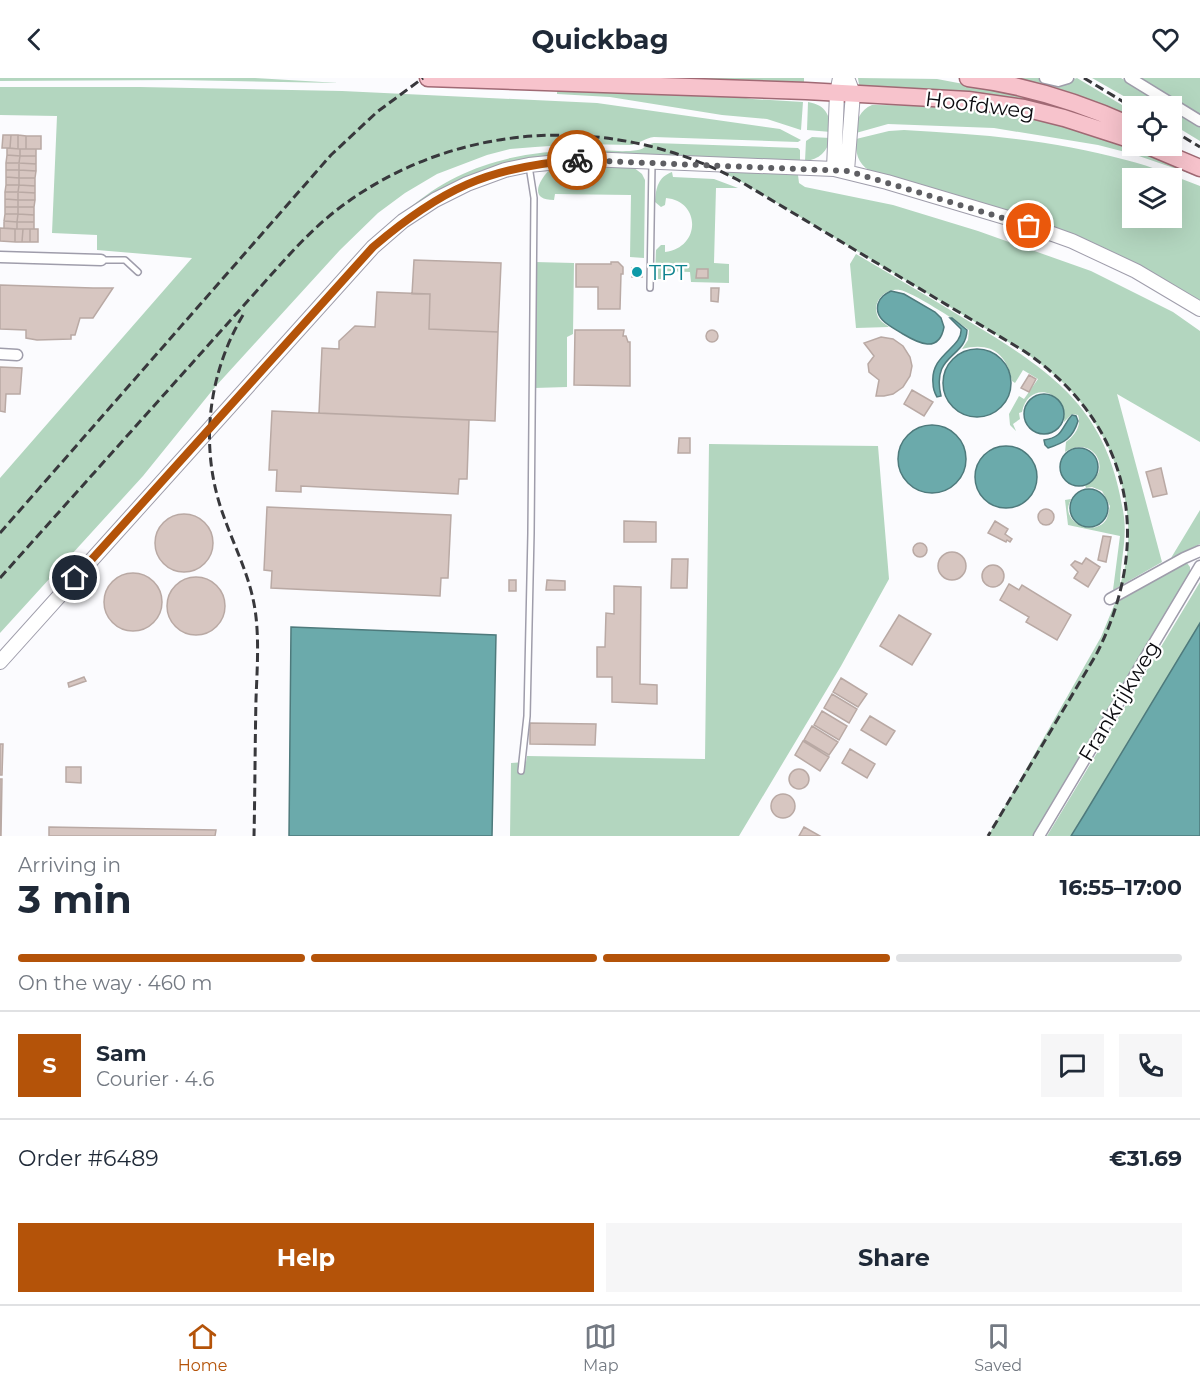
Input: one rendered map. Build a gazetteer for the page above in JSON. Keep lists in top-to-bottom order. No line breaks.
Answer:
{"streets":{"main road":["Hoofdweg"],"street":["Frankrijkweg"]},"places":["TPT"],"page":{"header":"Quickbag","heading":["3 min","Arriving in","16:55–17:00"],"panel":["Sam","Courier · 4.6","Order #6489","€31.69"],"bar":"On the way · 460 m","round":"S","buttons":["Help","Share"],"tabs":["Home","Map","Saved"]}}
